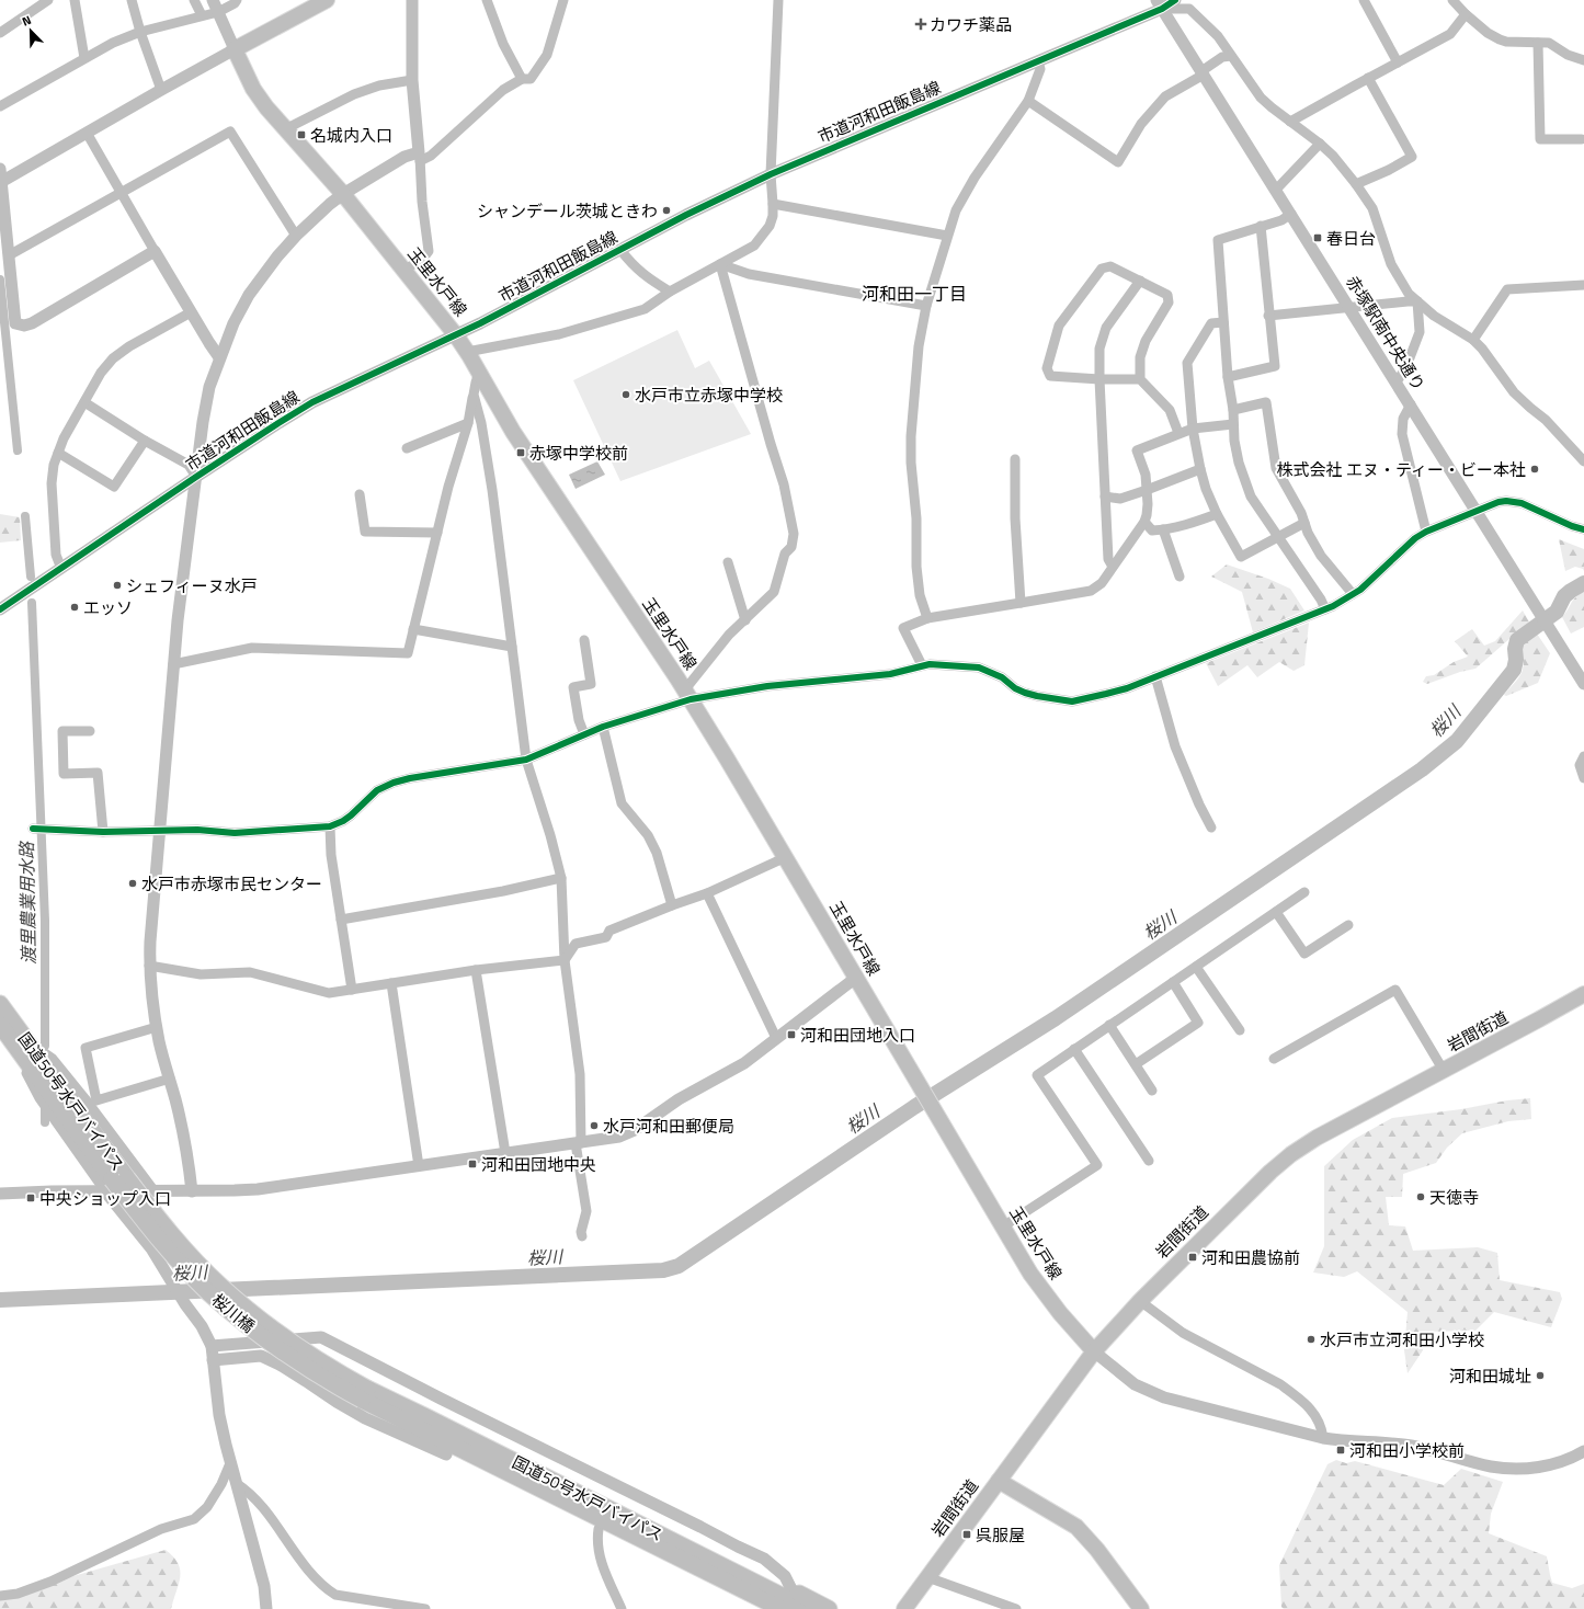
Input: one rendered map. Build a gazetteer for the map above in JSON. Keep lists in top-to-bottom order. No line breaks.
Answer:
{"streets":{"highway":["国道50号水戸バイパス","桜川橋"],"main road":["玉里水戸線","岩間街道"],"street":["市道河和田飯島線","赤塚駅南中央通り"]},"crossings":[["市道河和田飯島線","玉里水戸線"],["市道河和田飯島線","赤塚駅南中央通り"],["玉里水戸線","岩間街道"],["国道50号水戸バイパス","桜川橋"]],"districts":["河和田一丁目"],"water":["桜川","渡里農業用水路"],"places":{"health":["カワチ薬品"],"transit":["名城内入口","春日台","赤塚中学校前","河和田団地入口","河和田団地中央","中央ショップ入口","河和田農協前","河和田小学校前","呉服屋"],"other":["シャンデール茨城ときわ","水戸市立赤塚中学校","株式会社 エヌ・ティー・ビー本社","シェフィーヌ水戸","エッソ","水戸市赤塚市民センター","水戸河和田郵便局","天徳寺","水戸市立河和田小学校","河和田城址"]},"north":"top left"}
